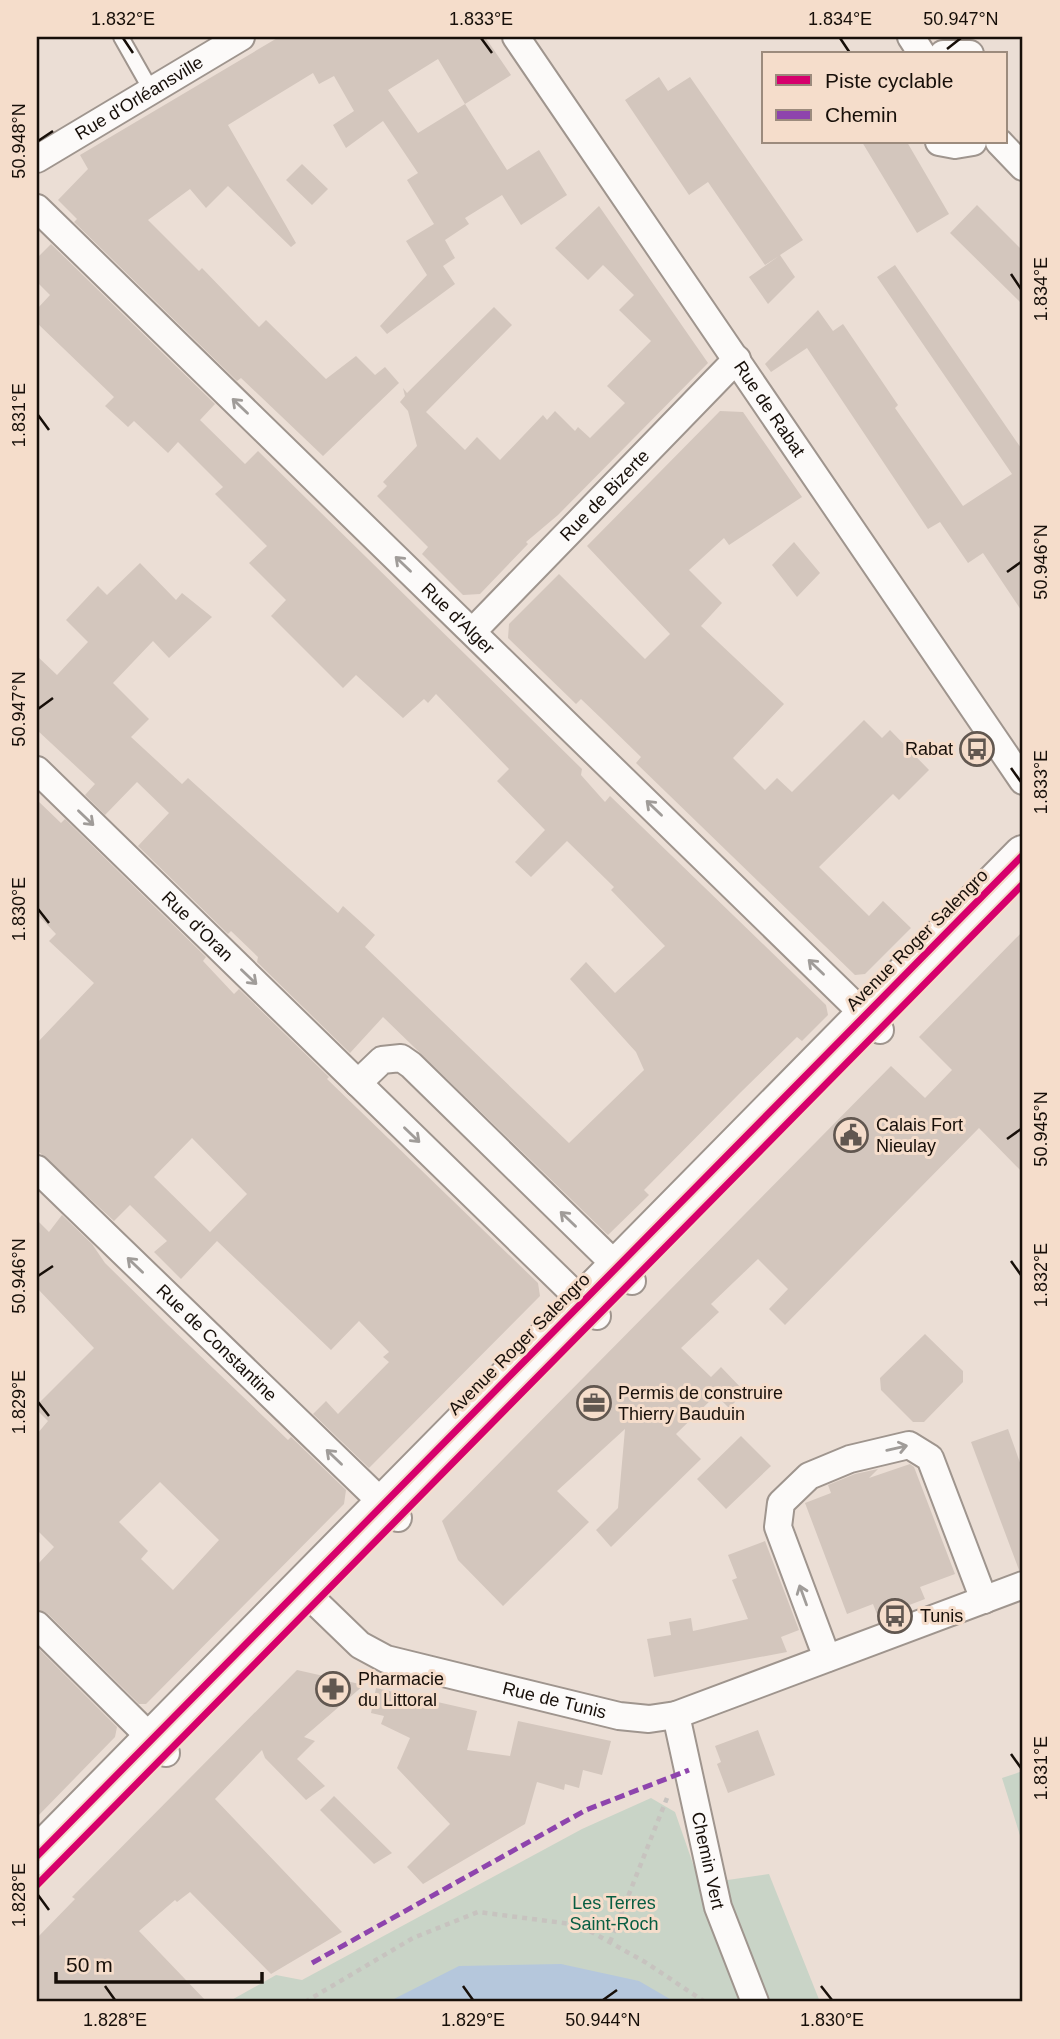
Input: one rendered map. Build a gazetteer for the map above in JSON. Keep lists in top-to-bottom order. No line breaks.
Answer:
{"streets":{"main road":["Avenue Roger Salengro"],"street":["Rue d'Orléansville","Rue de Rabat","Rue de Bizerte","Rue d'Alger","Rue d'Oran","Rue de Constantine","Rue de Tunis","Chemin Vert"]},"crossings":[["Rue de Rabat","Rue de Bizerte"],["Rue de Bizerte","Rue d'Alger"],["Rue d'Alger","Avenue Roger Salengro"],["Rue d'Oran","Avenue Roger Salengro"],["Avenue Roger Salengro","Rue de Constantine"],["Avenue Roger Salengro","Rue de Tunis"],["Rue de Tunis","Chemin Vert"]],"one_way":["Rue d'Alger","Rue d'Oran","Rue de Constantine"],"parks":["Les Terres Saint-Roch"],"places":{"bus stop":["Rabat","Tunis"],"public building":["Calais Fort Nieulay"],"office":["Permis de construire Thierry Bauduin"],"pharmacy":["Pharmacie du Littoral"]},"legend":["Piste cyclable","Chemin"],"scale_bar":"50 m","coordinates":["1.832°E","1.833°E","1.834°E","50.947°N","50.948°N","1.831°E","50.946°N","1.830°E","50.945°N","1.829°E","1.828°E","50.944°N"]}
